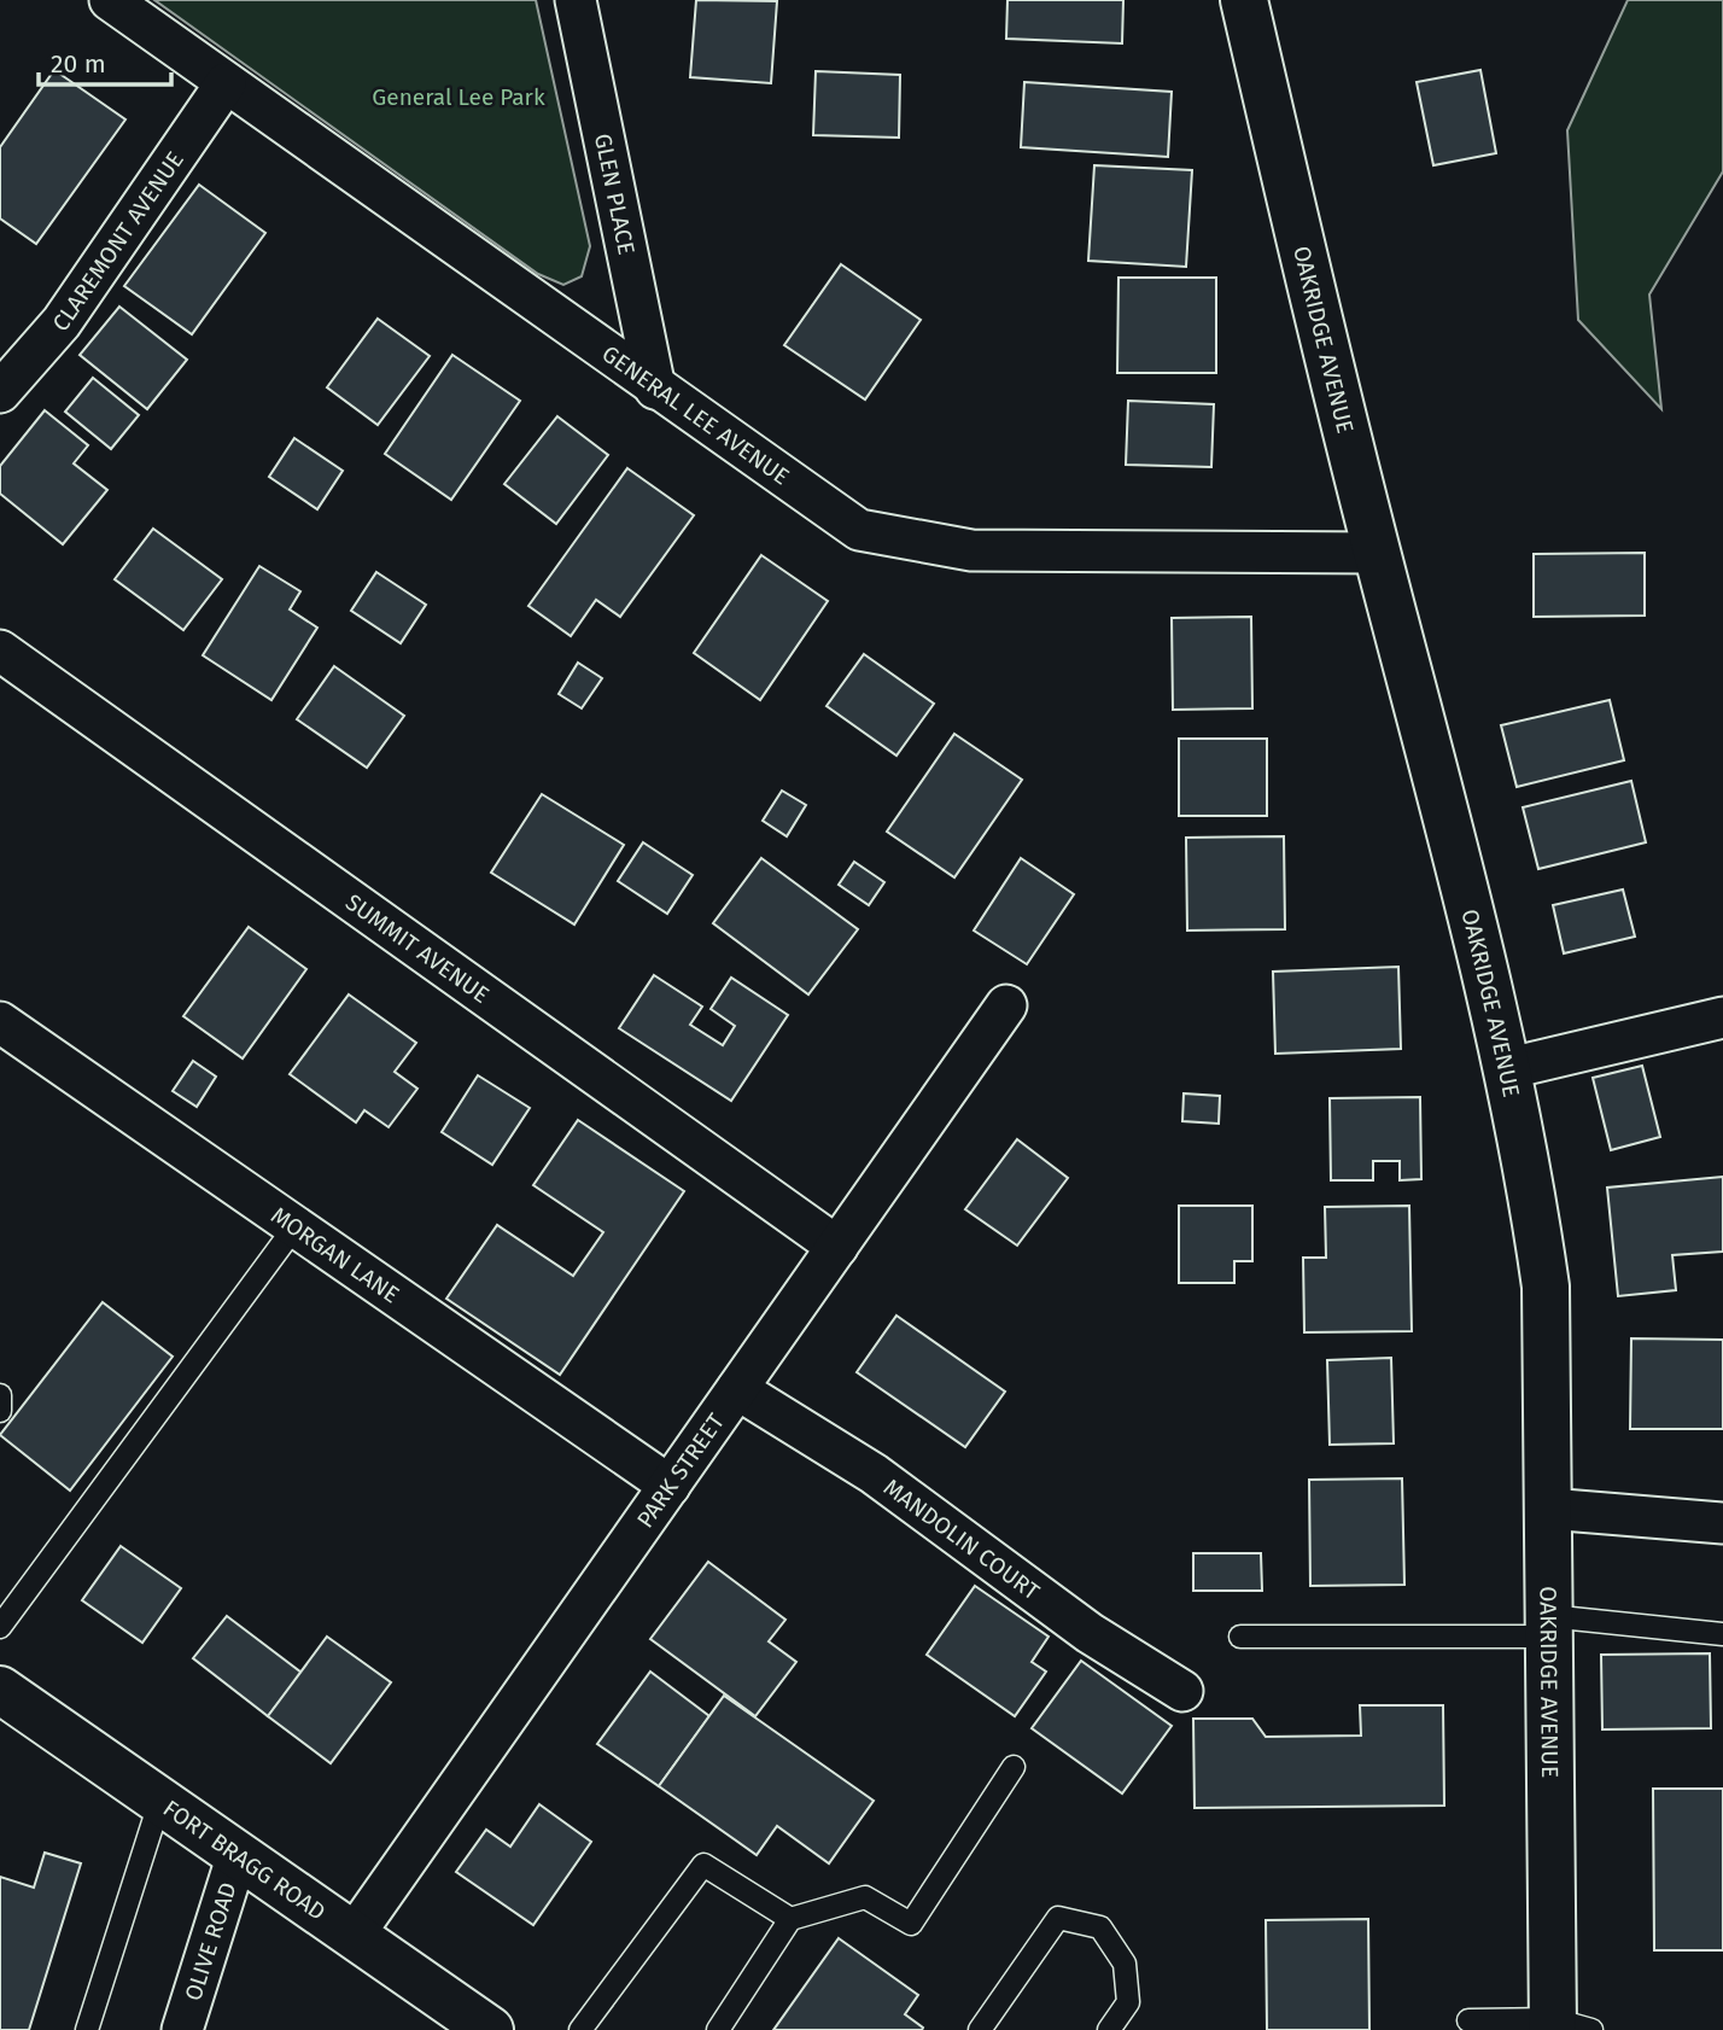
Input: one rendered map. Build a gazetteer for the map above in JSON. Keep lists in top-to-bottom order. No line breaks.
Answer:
{"streets":{"street":["GLEN PLACE","CLAREMONT AVENUE","OAKRIDGE AVENUE","GENERAL LEE AVENUE","SUMMIT AVENUE","MORGAN LANE","PARK STREET","MANDOLIN COURT","FORT BRAGG ROAD","OLIVE ROAD"]},"crossings":[["GLEN PLACE","GENERAL LEE AVENUE"],["CLAREMONT AVENUE","GENERAL LEE AVENUE"],["OAKRIDGE AVENUE","GENERAL LEE AVENUE"],["SUMMIT AVENUE","PARK STREET"],["MORGAN LANE","PARK STREET"],["PARK STREET","MANDOLIN COURT"],["PARK STREET","FORT BRAGG ROAD"],["FORT BRAGG ROAD","OLIVE ROAD"]],"parks":["General Lee Park"],"scale_bar":"20 m"}
